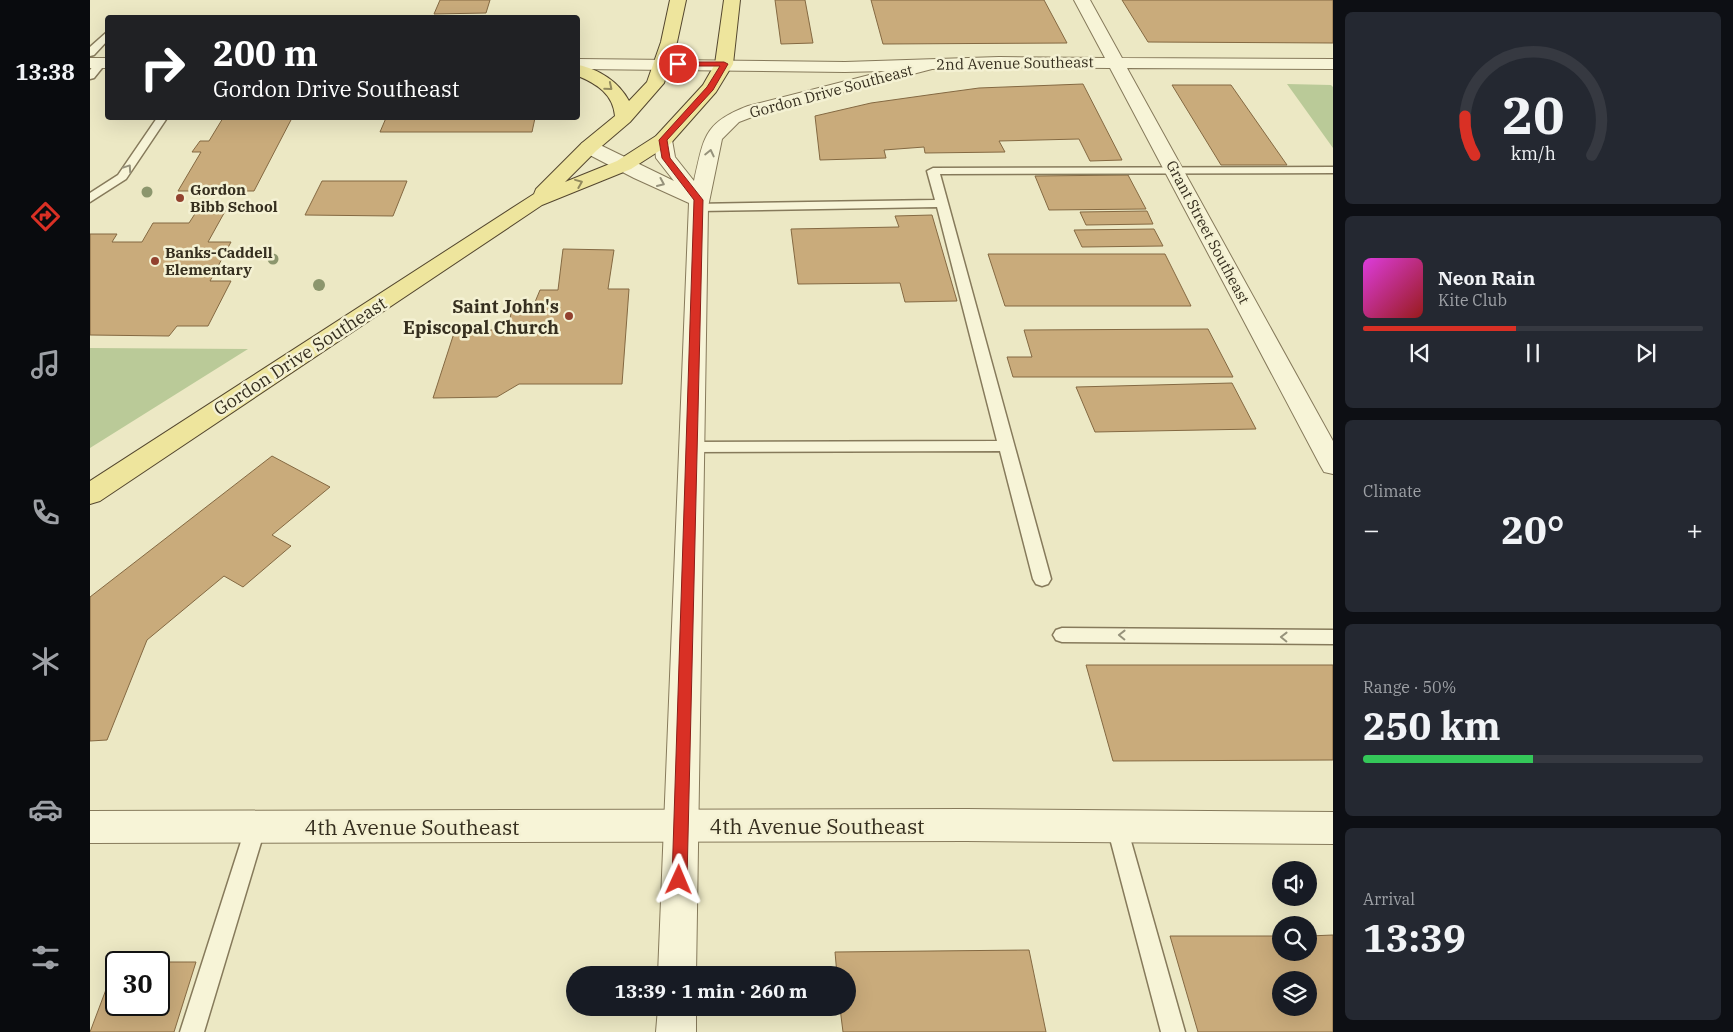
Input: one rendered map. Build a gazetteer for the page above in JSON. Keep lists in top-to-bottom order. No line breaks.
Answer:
{"streets":{"main road":["Gordon Drive Southeast"],"street":["2nd Avenue Southeast","Grant Street Southeast","4th Avenue Southeast"]},"crossings":[["2nd Avenue Southeast","Gordon Drive Southeast"],["2nd Avenue Southeast","Grant Street Southeast"],["Gordon Drive Southeast","4th Avenue Southeast"]],"places":["Gordon Bibb School","Banks-Caddell Elementary","Saint John's Episcopal Church"],"page":{"tabs":"13:38","turn":["200 m","Gordon Drive Southeast"],"song":["Neon Rain","Kite Club"],"tile":["Climate",["Range · 50%","250 km"],["Arrival","13:39"]],"heat":["−","20°","+"],"limit":"30","trip":"13:39 · 1 min · 260 m","gauge":["20","km/h"]}}
